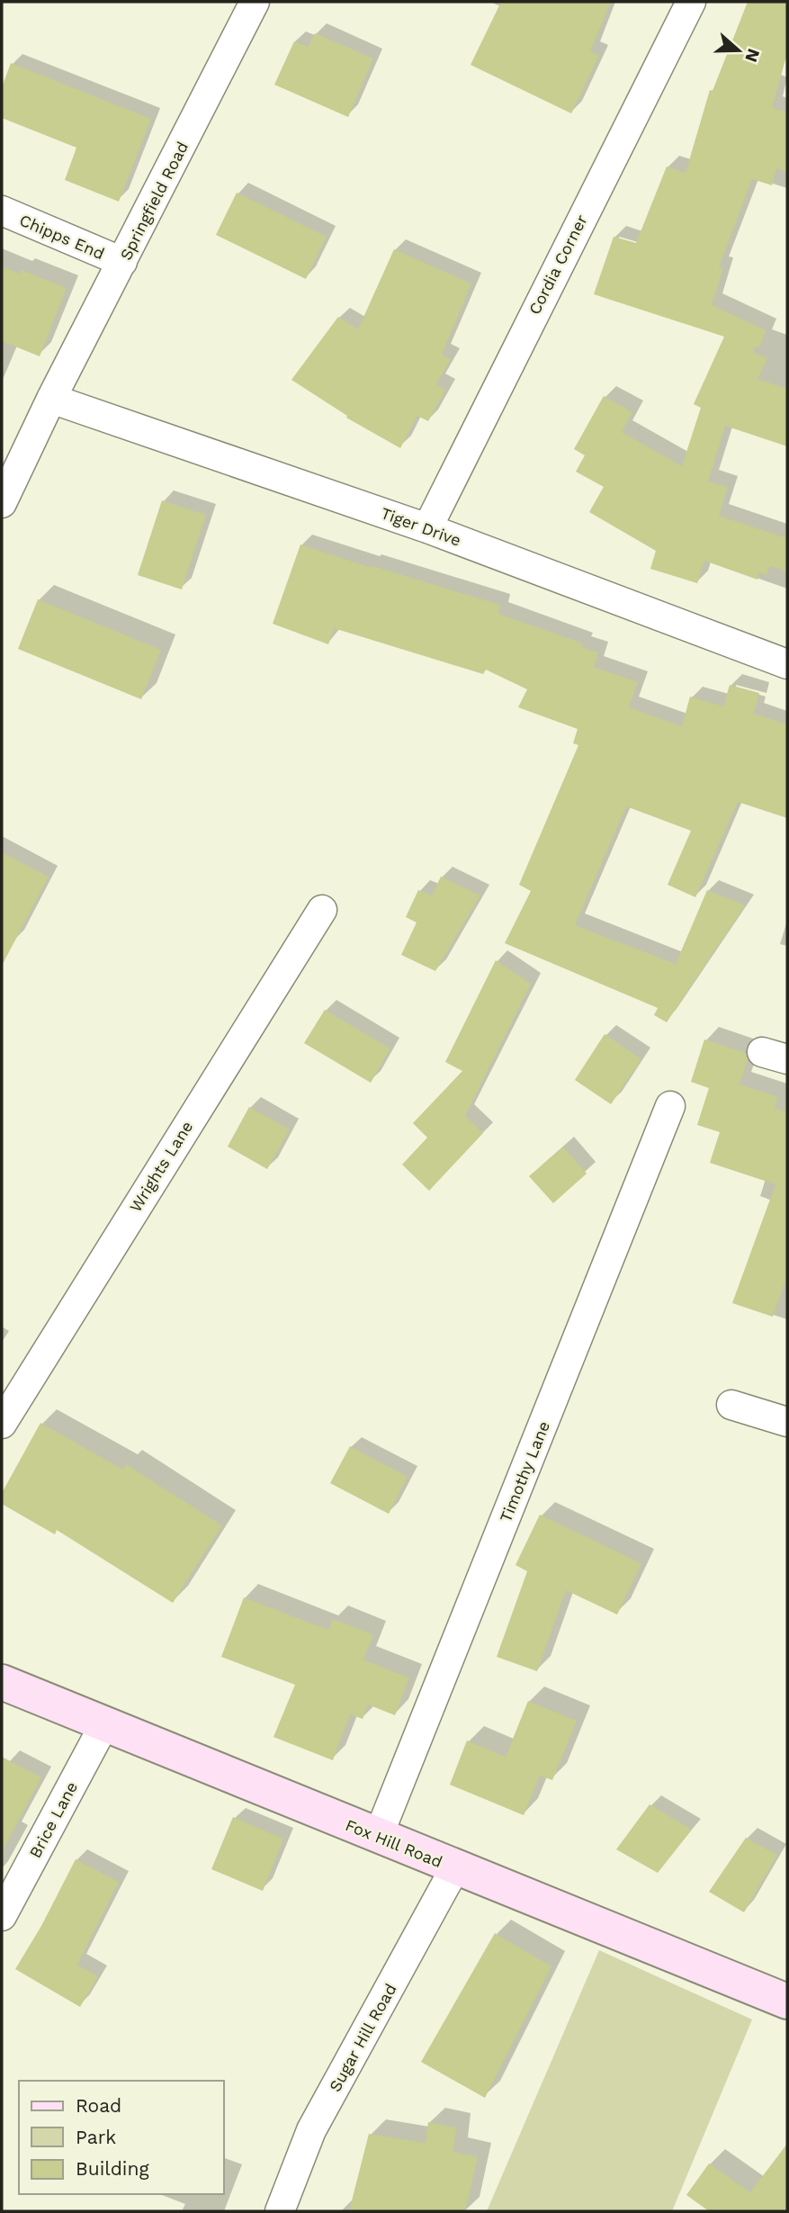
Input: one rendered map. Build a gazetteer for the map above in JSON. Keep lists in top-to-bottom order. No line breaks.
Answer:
{"streets":{"main road":["Fox Hill Road"],"street":["Springfield Road","Chipps End","Cordia Corner","Tiger Drive","Wrights Lane","Timothy Lane","Brice Lane","Sugar Hill Road"]},"crossings":[["Springfield Road","Chipps End"],["Springfield Road","Tiger Drive"],["Cordia Corner","Tiger Drive"],["Timothy Lane","Fox Hill Road"],["Brice Lane","Fox Hill Road"],["Fox Hill Road","Sugar Hill Road"]],"legend":["Road","Park","Building"],"north":"right"}
